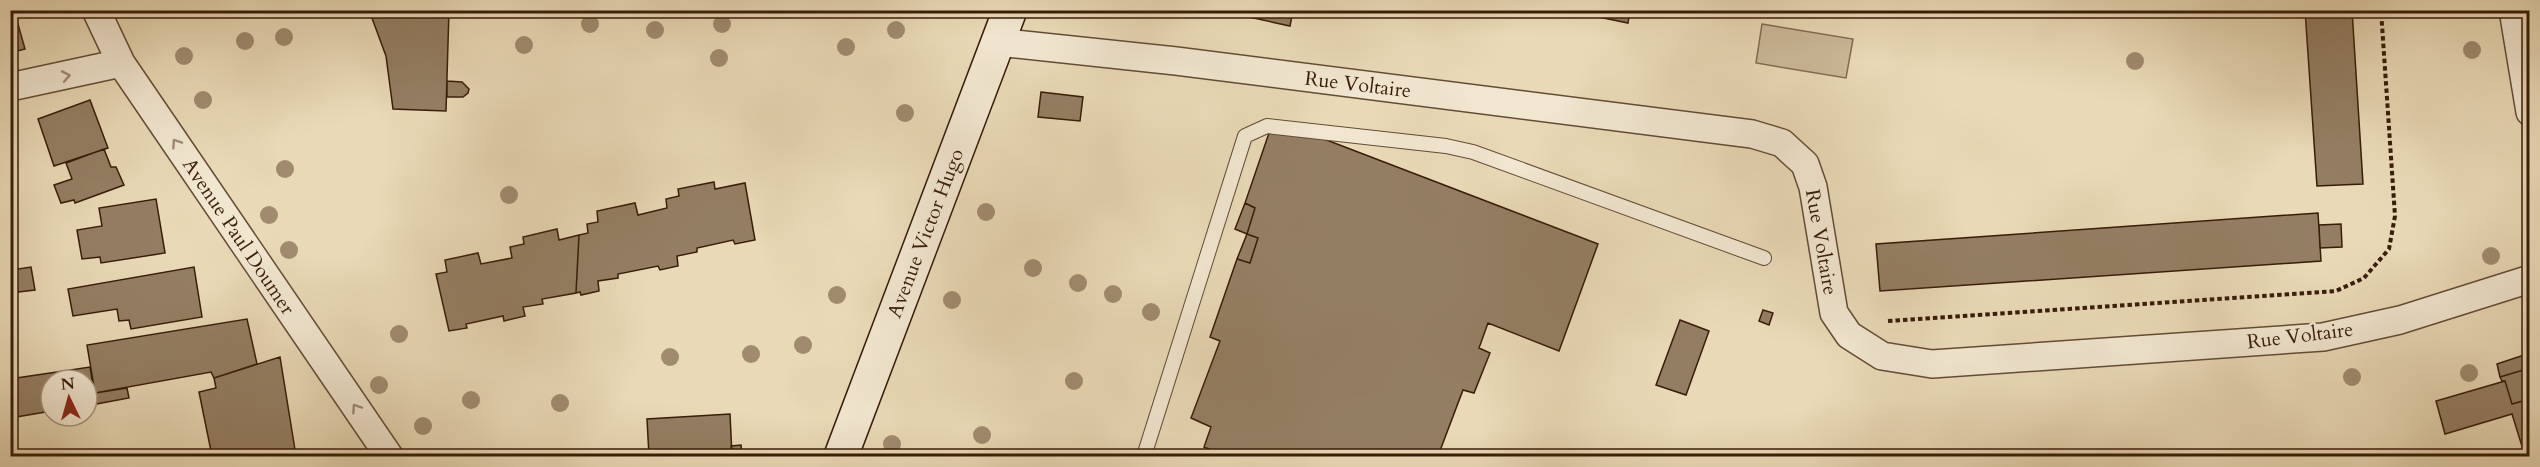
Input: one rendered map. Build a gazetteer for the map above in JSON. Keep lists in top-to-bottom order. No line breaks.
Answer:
{"streets":{"main road":["Avenue Victor Hugo"],"street":["Rue Voltaire","Avenue Paul Doumer"]},"crossings":[["Rue Voltaire","Avenue Victor Hugo"]],"one_way":["Avenue Paul Doumer"],"north":"top"}
